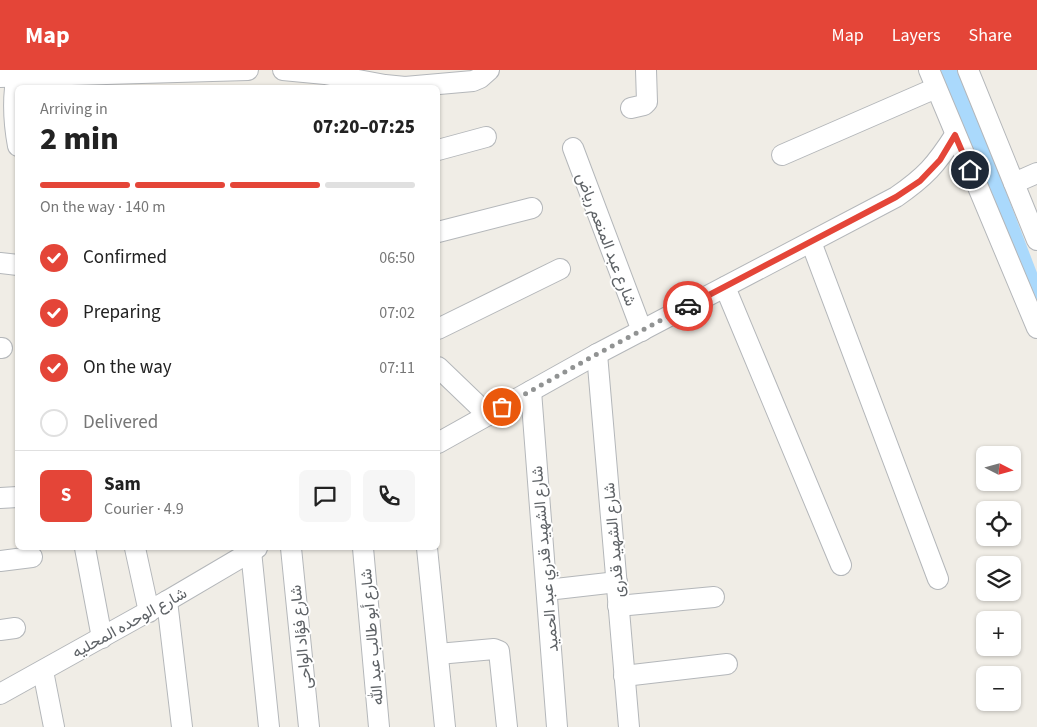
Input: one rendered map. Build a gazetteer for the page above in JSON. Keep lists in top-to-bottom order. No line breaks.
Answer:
{"streets":{"street":["شارع عبد المنعم رياض","شارع الشهيد قدرى","شارع الشهيد قدري عبد الحميد","شارع الوحده المحليه","شارع فؤاد الواحى","شارع أبو طالب عبد الله"]},"north":"right","page":{"header":"Map","nav":["Map","Layers","Share"],"heading":["2 min","Arriving in","07:20–07:25"],"panel":["Sam","Courier · 4.9"],"bar":"On the way · 140 m","list":[["Confirmed","06:50"],["Preparing","07:02"],["On the way","07:11"],"Delivered"],"map_buttons":["+","−"],"round":"S"}}
